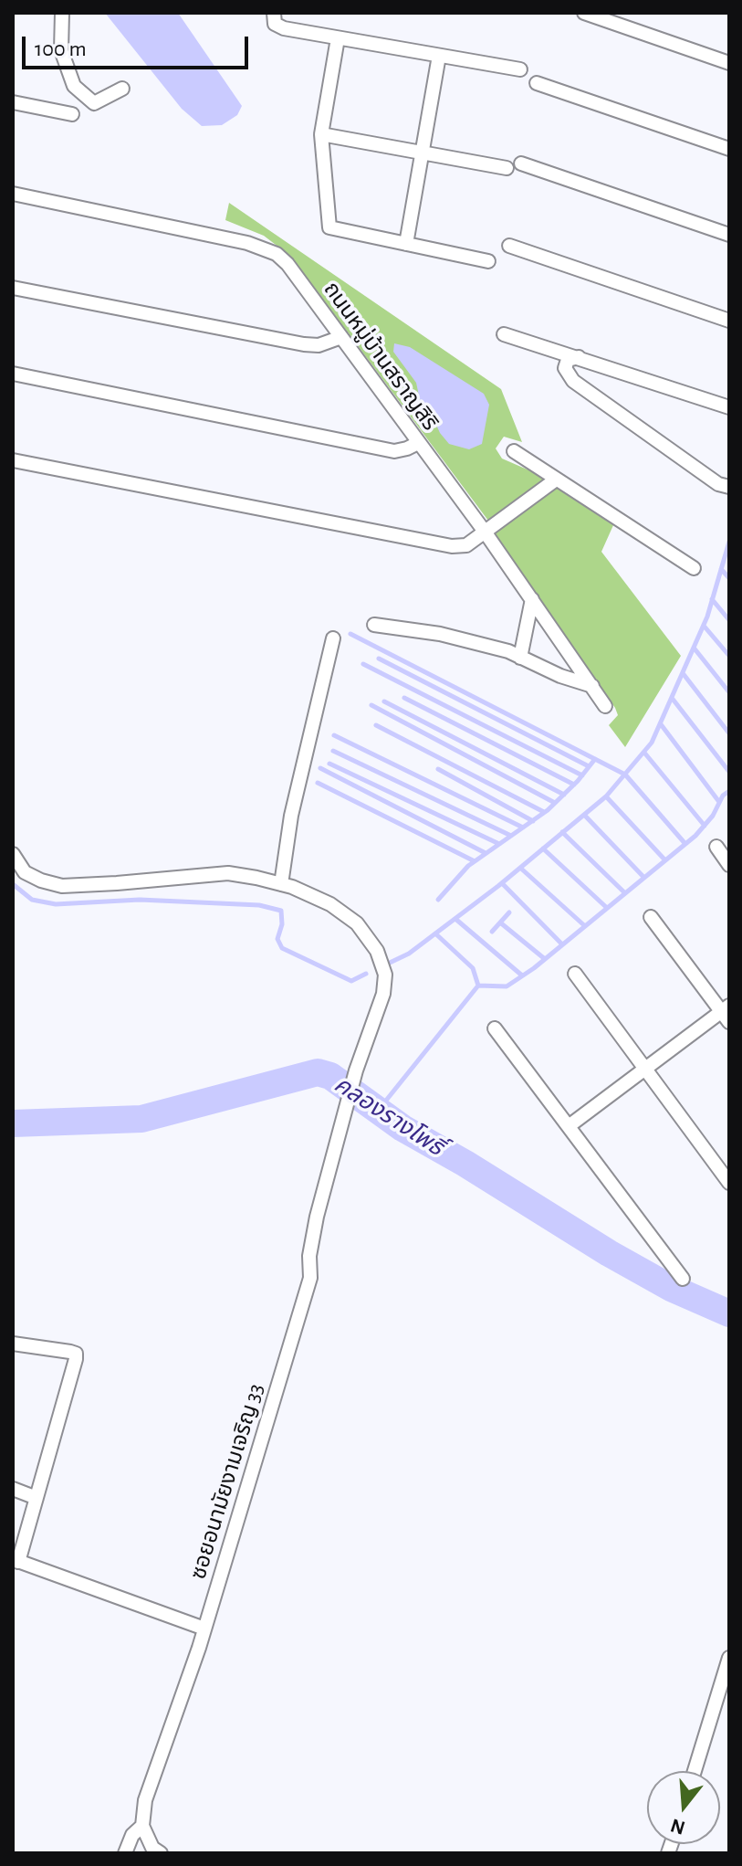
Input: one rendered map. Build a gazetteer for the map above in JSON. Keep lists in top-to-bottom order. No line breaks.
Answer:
{"streets":{"street":["ถนนหมู่บ้านสราญสิริ","ซอยอนามัยงามเจริญ 33"]},"water":["คลองรางโพธิ์"],"scale_bar":"100 m","north":"bottom"}
